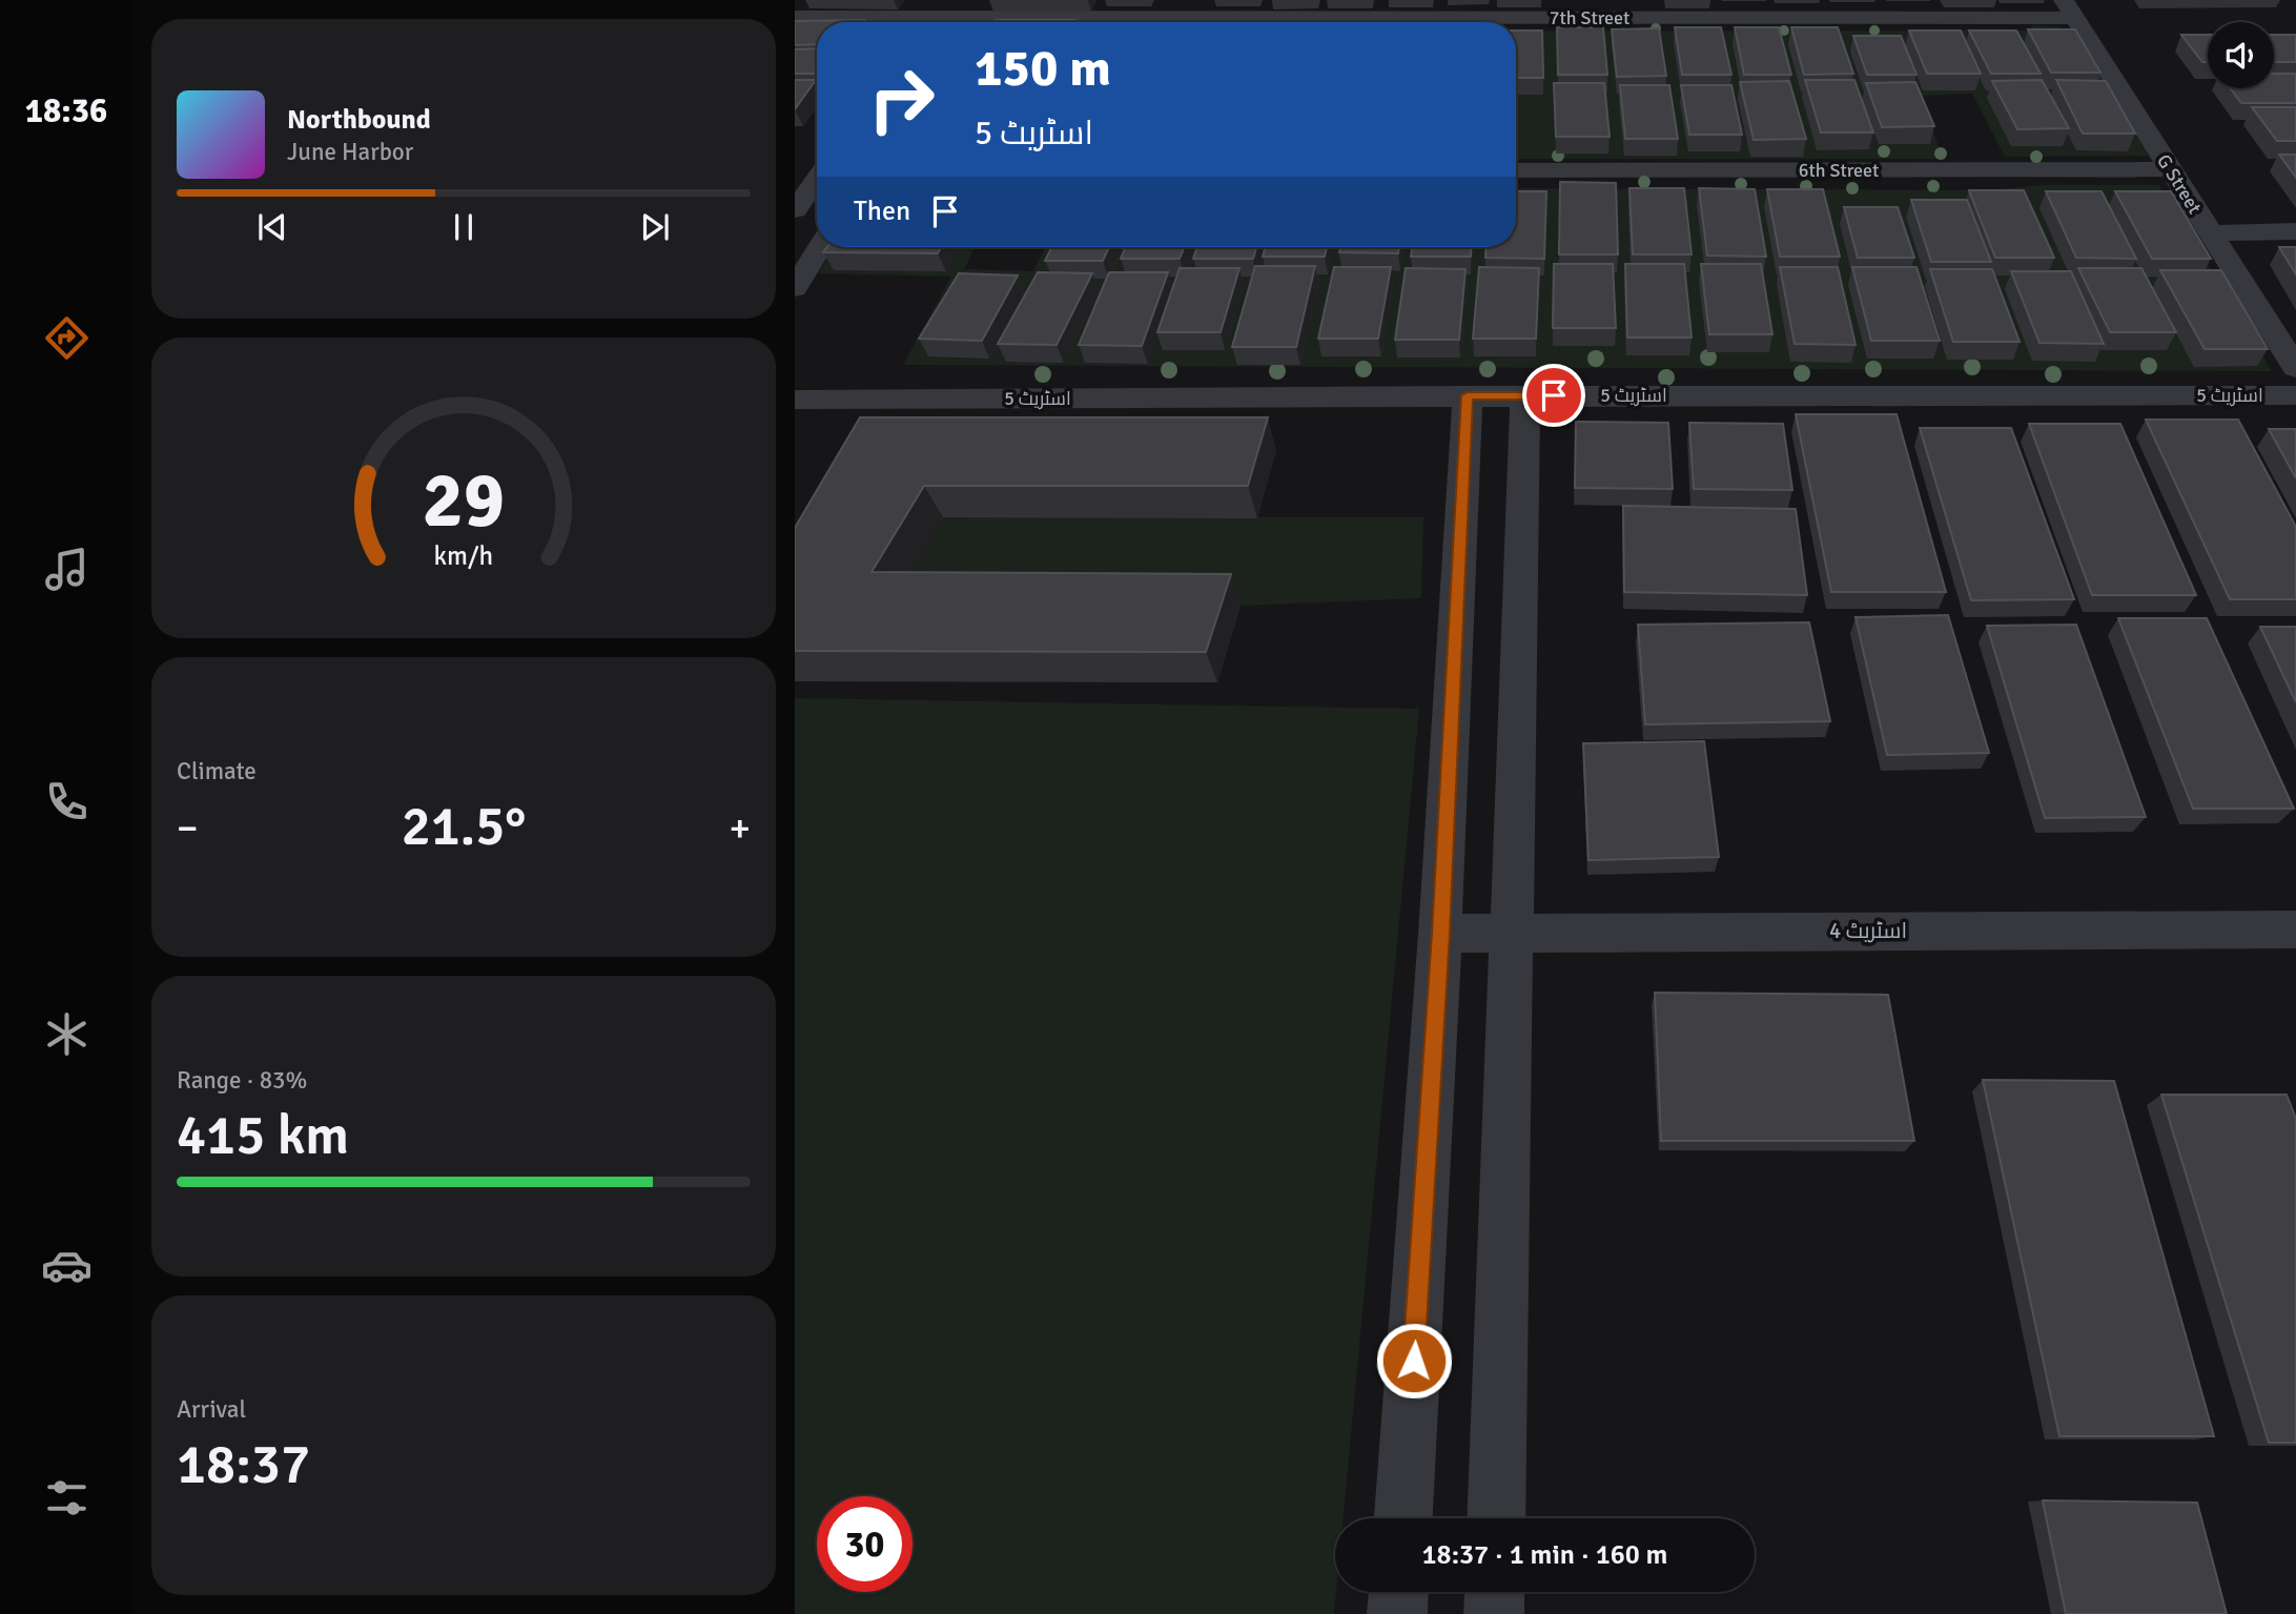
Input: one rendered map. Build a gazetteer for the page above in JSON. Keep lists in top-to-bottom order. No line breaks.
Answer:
{"streets":{"street":["7th Street","6th Street","G Street","اسٹریٹ 5","اسٹریٹ 4"]},"crossings":[["7th Street","G Street"],["6th Street","G Street"]],"page":{"tabs":"18:36","turn":["150 m","اسٹریٹ 5"],"song":["Northbound","June Harbor"],"then":"Then","tile":["Climate",["Range · 83%","415 km"],["Arrival","18:37"]],"heat":["−","21.5°","+"],"limit":"30","trip":"18:37 · 1 min · 160 m","gauge":["29","km/h"]}}
